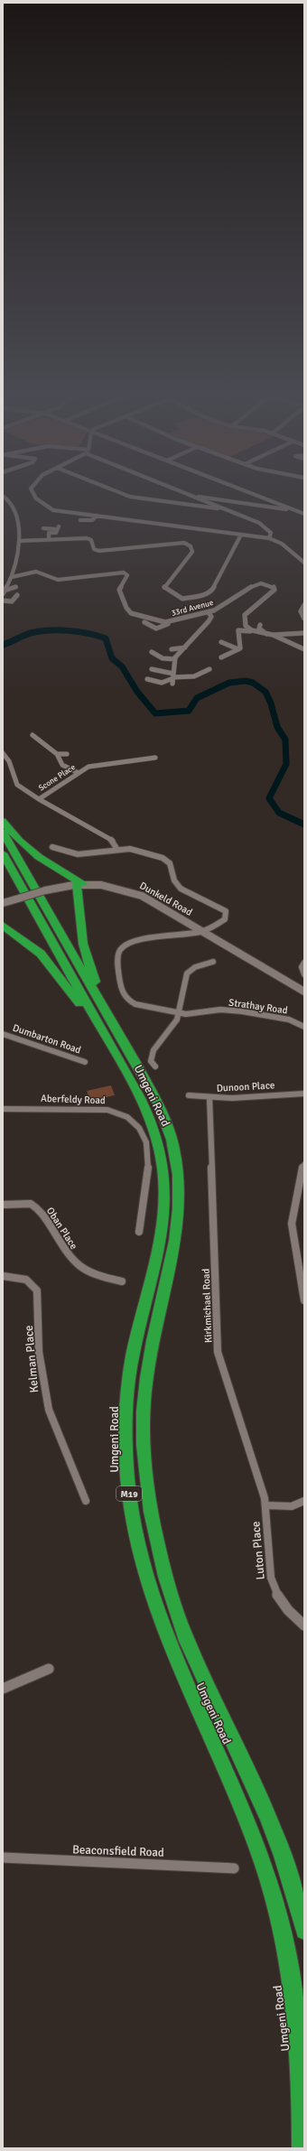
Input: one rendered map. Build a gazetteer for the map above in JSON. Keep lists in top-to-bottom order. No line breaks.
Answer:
{"streets":{"highway":["Umgeni Road","M19"],"main road":["Dunkeld Road"],"street":["33rd Avenue","Scone Place","Strathay Road","Dumbarton Road","Dunoon Place","Aberfeldy Road","Oban Place","Kirkmichael Road","Kelman Place","Luton Place","Beaconsfield Road"]},"crossings":[["Scone Place","Strathay Road"],["Dunkeld Road","Strathay Road"],["Dunoon Place","Kirkmichael Road"],["Kirkmichael Road","Luton Place"]]}
